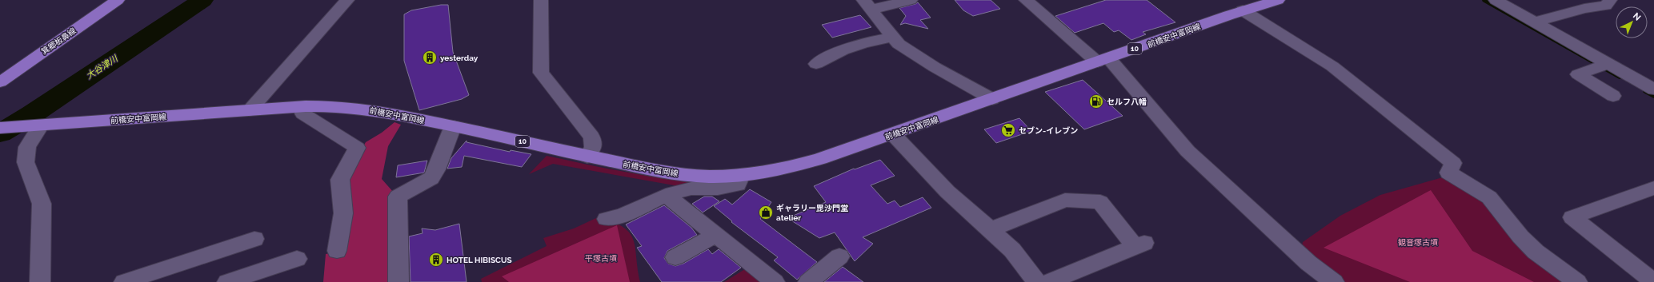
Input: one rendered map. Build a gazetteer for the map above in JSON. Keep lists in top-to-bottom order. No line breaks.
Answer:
{"streets":{"main road":["前橋安中富岡線","箕郷板鼻線","10"]},"water":["大谷津川"],"parks":["観音塚古墳","平塚古墳"],"places":{"building":["yesterday","HOTEL HIBISCUS"],"fuel station":["セルフ八幡"],"supermarket":["セブン-イレブン"],"shop":["ギャラリー毘沙門堂 atelier"]},"north":"top right"}
